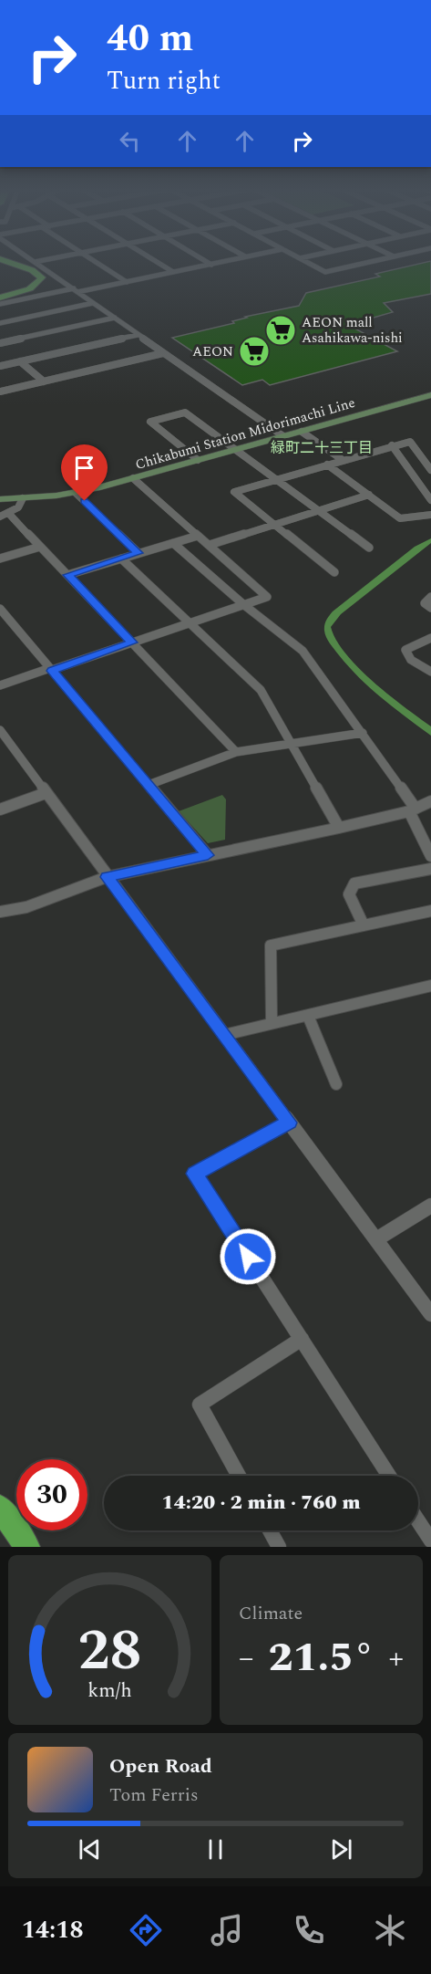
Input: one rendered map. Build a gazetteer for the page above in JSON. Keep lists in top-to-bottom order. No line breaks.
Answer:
{"streets":{"main road":["Chikabumi Station Midorimachi Line"]},"districts":["緑町二十三丁目"],"places":{"supermarket":["AEON mall Asahikawa-nishi","AEON"]},"page":{"turn":["40 m","Turn right"],"limit":"30","trip":"14:20 · 2 min · 760 m","tile":"Climate","heat":["−","21.5°","+"],"song":["Open Road","Tom Ferris"],"tabs":"14:18","gauge":["28","km/h"]}}
